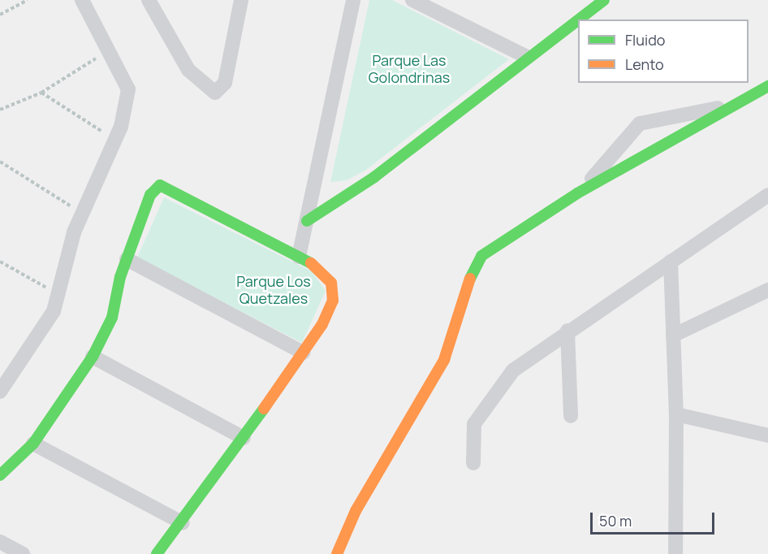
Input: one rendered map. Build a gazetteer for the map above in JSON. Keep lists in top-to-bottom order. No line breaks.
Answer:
{"parks":["Parque Las Golondrinas","Parque Los Quetzales"],"legend":["Fluido","Lento"],"scale_bar":"50 m"}
